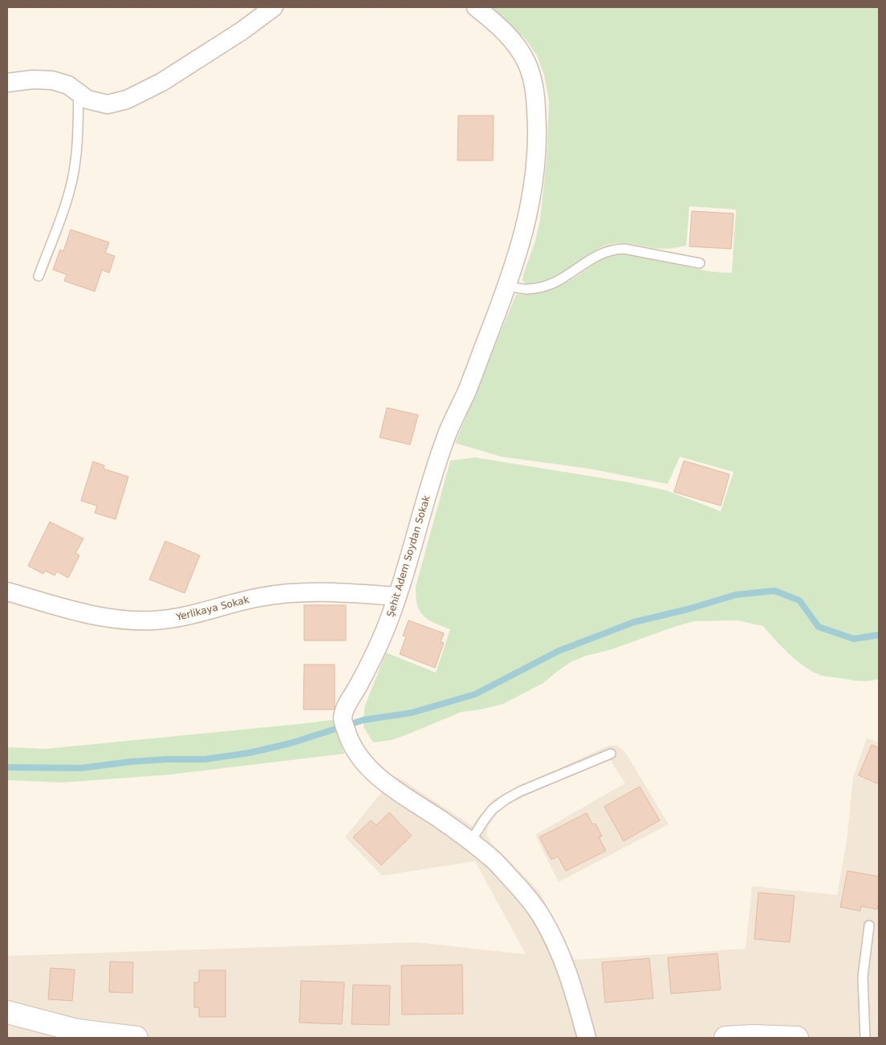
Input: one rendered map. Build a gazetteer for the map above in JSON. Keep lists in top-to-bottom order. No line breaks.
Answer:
{"streets":{"street":["Şehit Adem Soydan Sokak","Yerlikaya Sokak"]},"crossings":[["Şehit Adem Soydan Sokak","Yerlikaya Sokak"]]}
